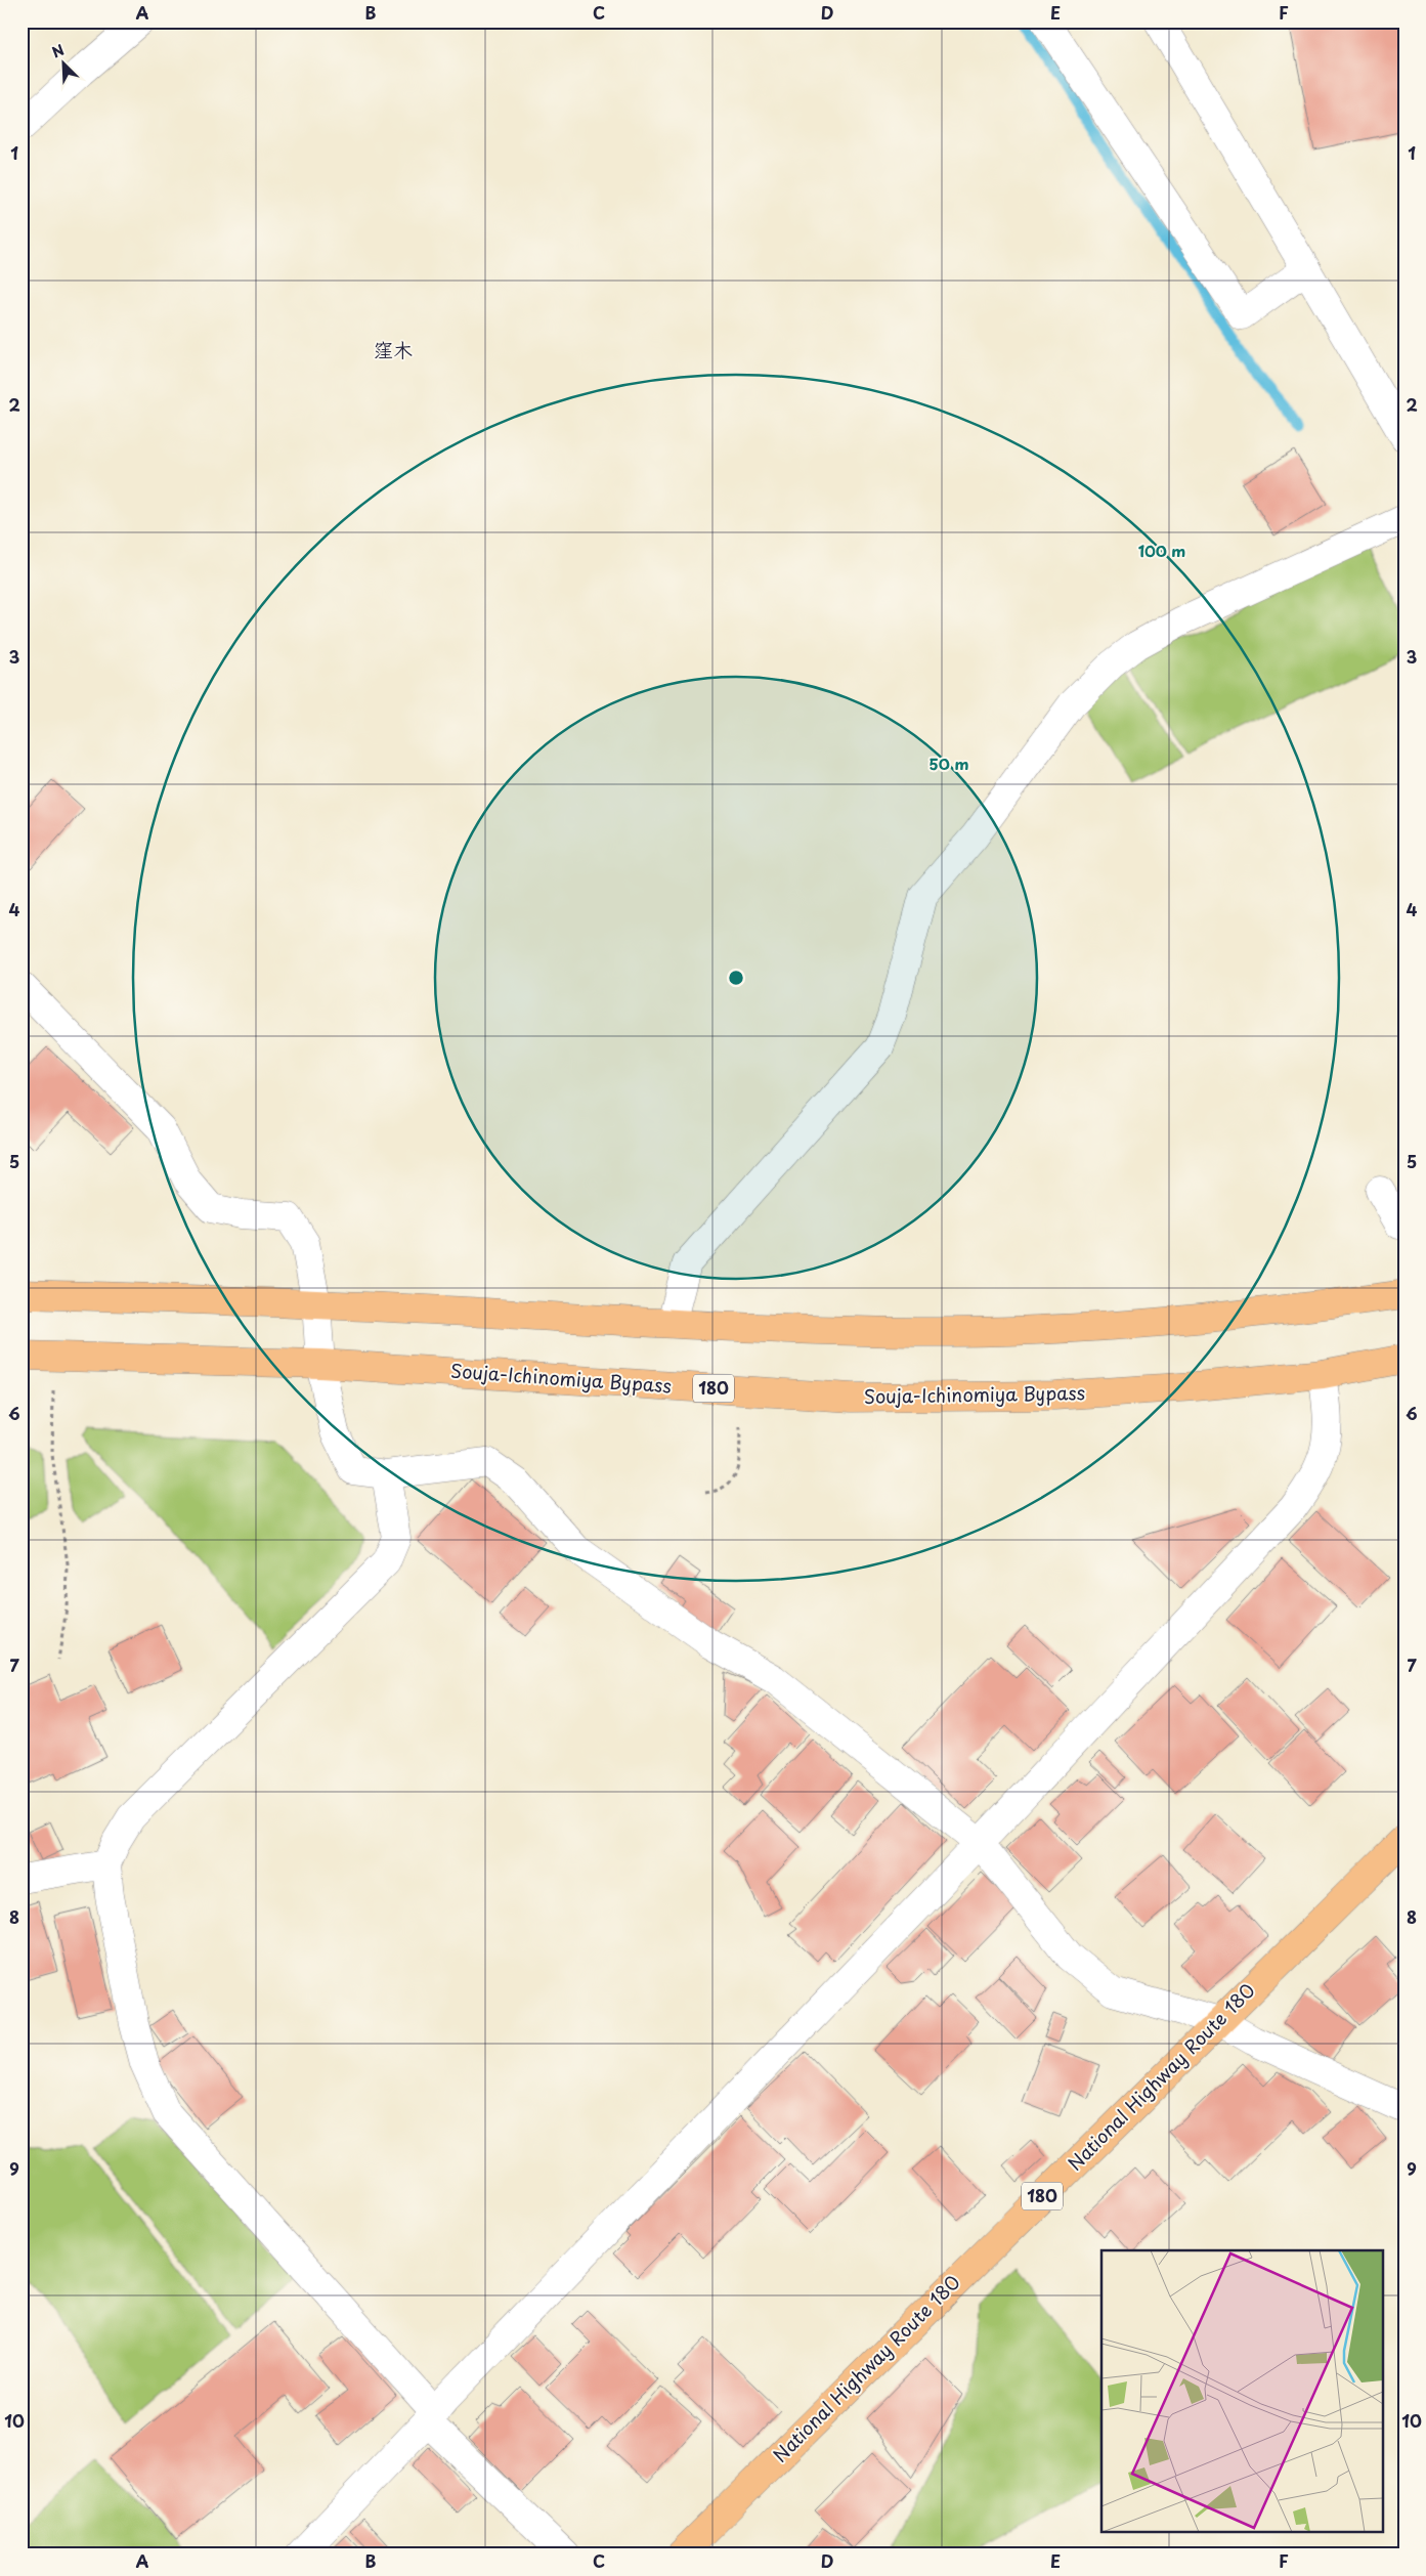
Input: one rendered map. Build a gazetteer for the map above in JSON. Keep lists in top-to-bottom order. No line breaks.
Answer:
{"streets":{"highway":["Souja-Ichinomiya Bypass","180","National Highway Route 180"]},"districts":["窪木"],"north":"top left","grid":{"columns":["A","B","C","D","E","F"],"rows":["1","2","3","4","5","6","7","8","9","10"]},"rings":["100 m","50 m"]}
